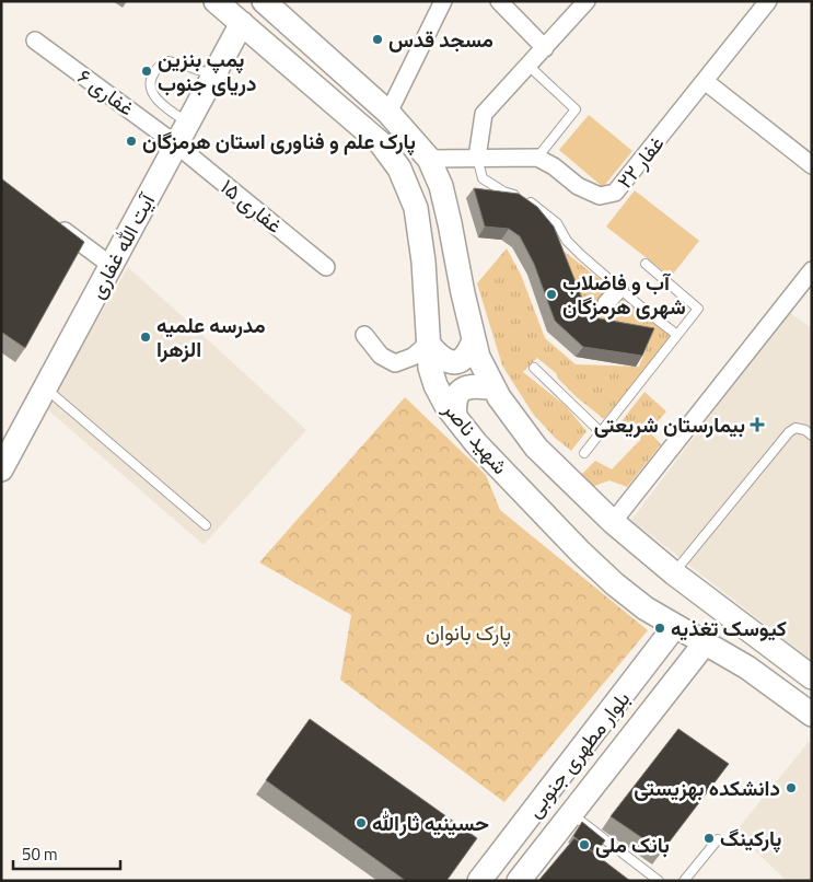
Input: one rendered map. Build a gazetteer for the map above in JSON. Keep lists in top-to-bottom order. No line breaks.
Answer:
{"streets":{"main road":["آیت الله غفاری","شهید ناصر","بلوار مطهری جنوبی"],"street":["غفاری ۶","غفار ۲۲","غفاری ۱۵"]},"crossings":[["غفاری ۶","غفاری ۱۵"],["غفاری ۶","آیت الله غفاری"],["غفاری ۱۵","آیت الله غفاری"],["آیت الله غفاری","شهید ناصر"],["شهید ناصر","بلوار مطهری جنوبی"]],"parks":["پارک بانوان"],"places":{"other":["مسجد قدس","پمپ بنزین دریای جنوب","پارک علم و فناوری استان هرمزگان","آب و فاضلاب شهری هرمزگان","مدرسه علمیه الزهرا","کیوسک تغذیه","دانشکده بهزیستی","حسینیه ثارالله","پارکینگ","بانک ملی"],"health":["بیمارستان شریعتی"]},"scale_bar":"50 m"}
